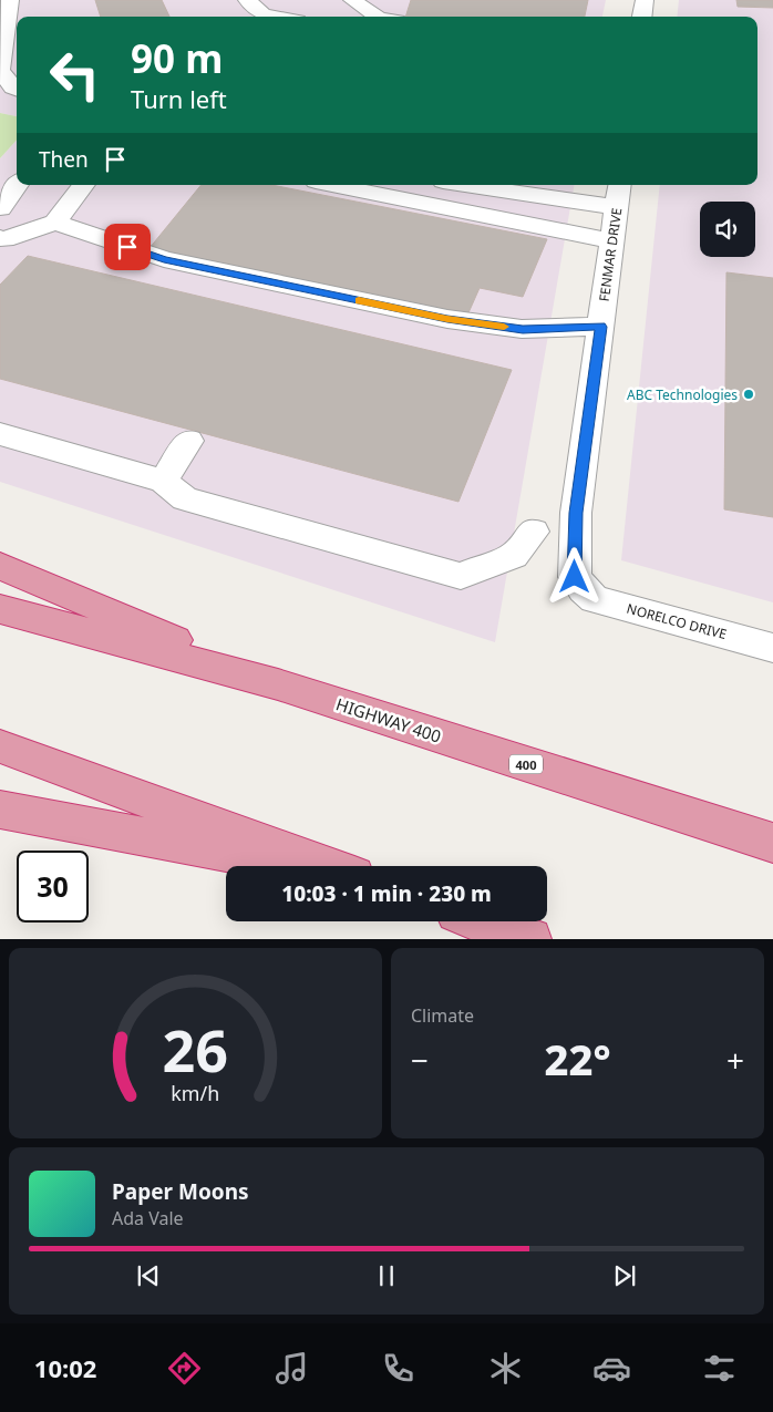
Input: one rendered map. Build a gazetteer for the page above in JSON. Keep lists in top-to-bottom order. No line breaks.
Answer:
{"streets":{"highway":["HIGHWAY 400","400"],"street":["FENMAR DRIVE","NORELCO DRIVE"]},"crossings":[["FENMAR DRIVE","NORELCO DRIVE"]],"places":["ABC Technologies"],"page":{"turn":["90 m","Turn left"],"then":"Then","limit":"30","trip":"10:03 · 1 min · 230 m","tile":"Climate","heat":["−","22°","+"],"song":["Paper Moons","Ada Vale"],"tabs":"10:02","gauge":["26","km/h"]}}
